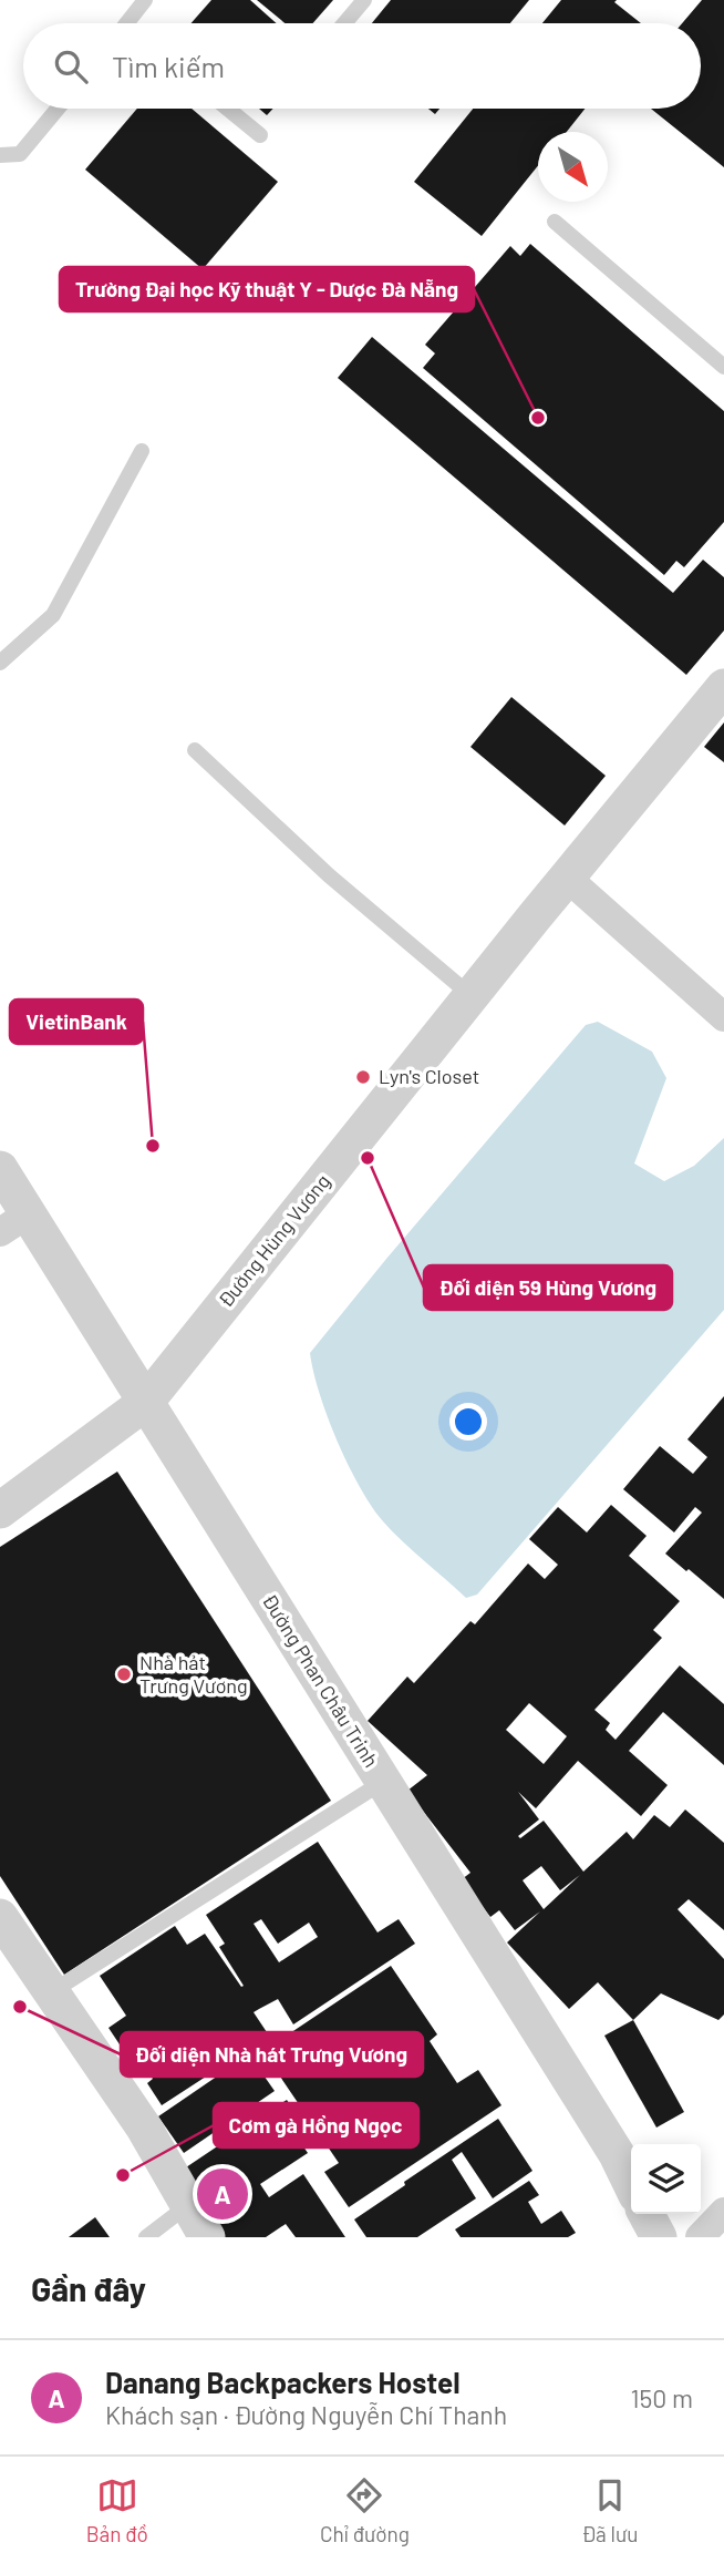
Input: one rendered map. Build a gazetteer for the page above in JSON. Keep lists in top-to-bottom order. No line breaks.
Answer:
{"streets":{"street":["Đường Hùng Vương","Đường Phan Châu Trinh"]},"crossings":[["Đường Hùng Vương","Đường Phan Châu Trinh"]],"places":["Trường Đại học Kỹ thuật Y - Dược Đà Nẵng","Lyn's Closet","VietinBank","Đối diện 59 Hùng Vương","Nhà hát Trưng Vương","Đối diện Nhà hát Trưng Vương","Cơm gà Hồng Ngọc"],"north":"bottom right","page":{"search":"Tìm kiếm","pins":"A","heading":"Gần đây","list":[{"mark":"A","name":"Danang Backpackers Hostel","note":"Khách sạn · Đường Nguyễn Chí Thanh","value":"150 m"}],"nav":["Bản đồ","Chỉ đường","Đã lưu"]}}
